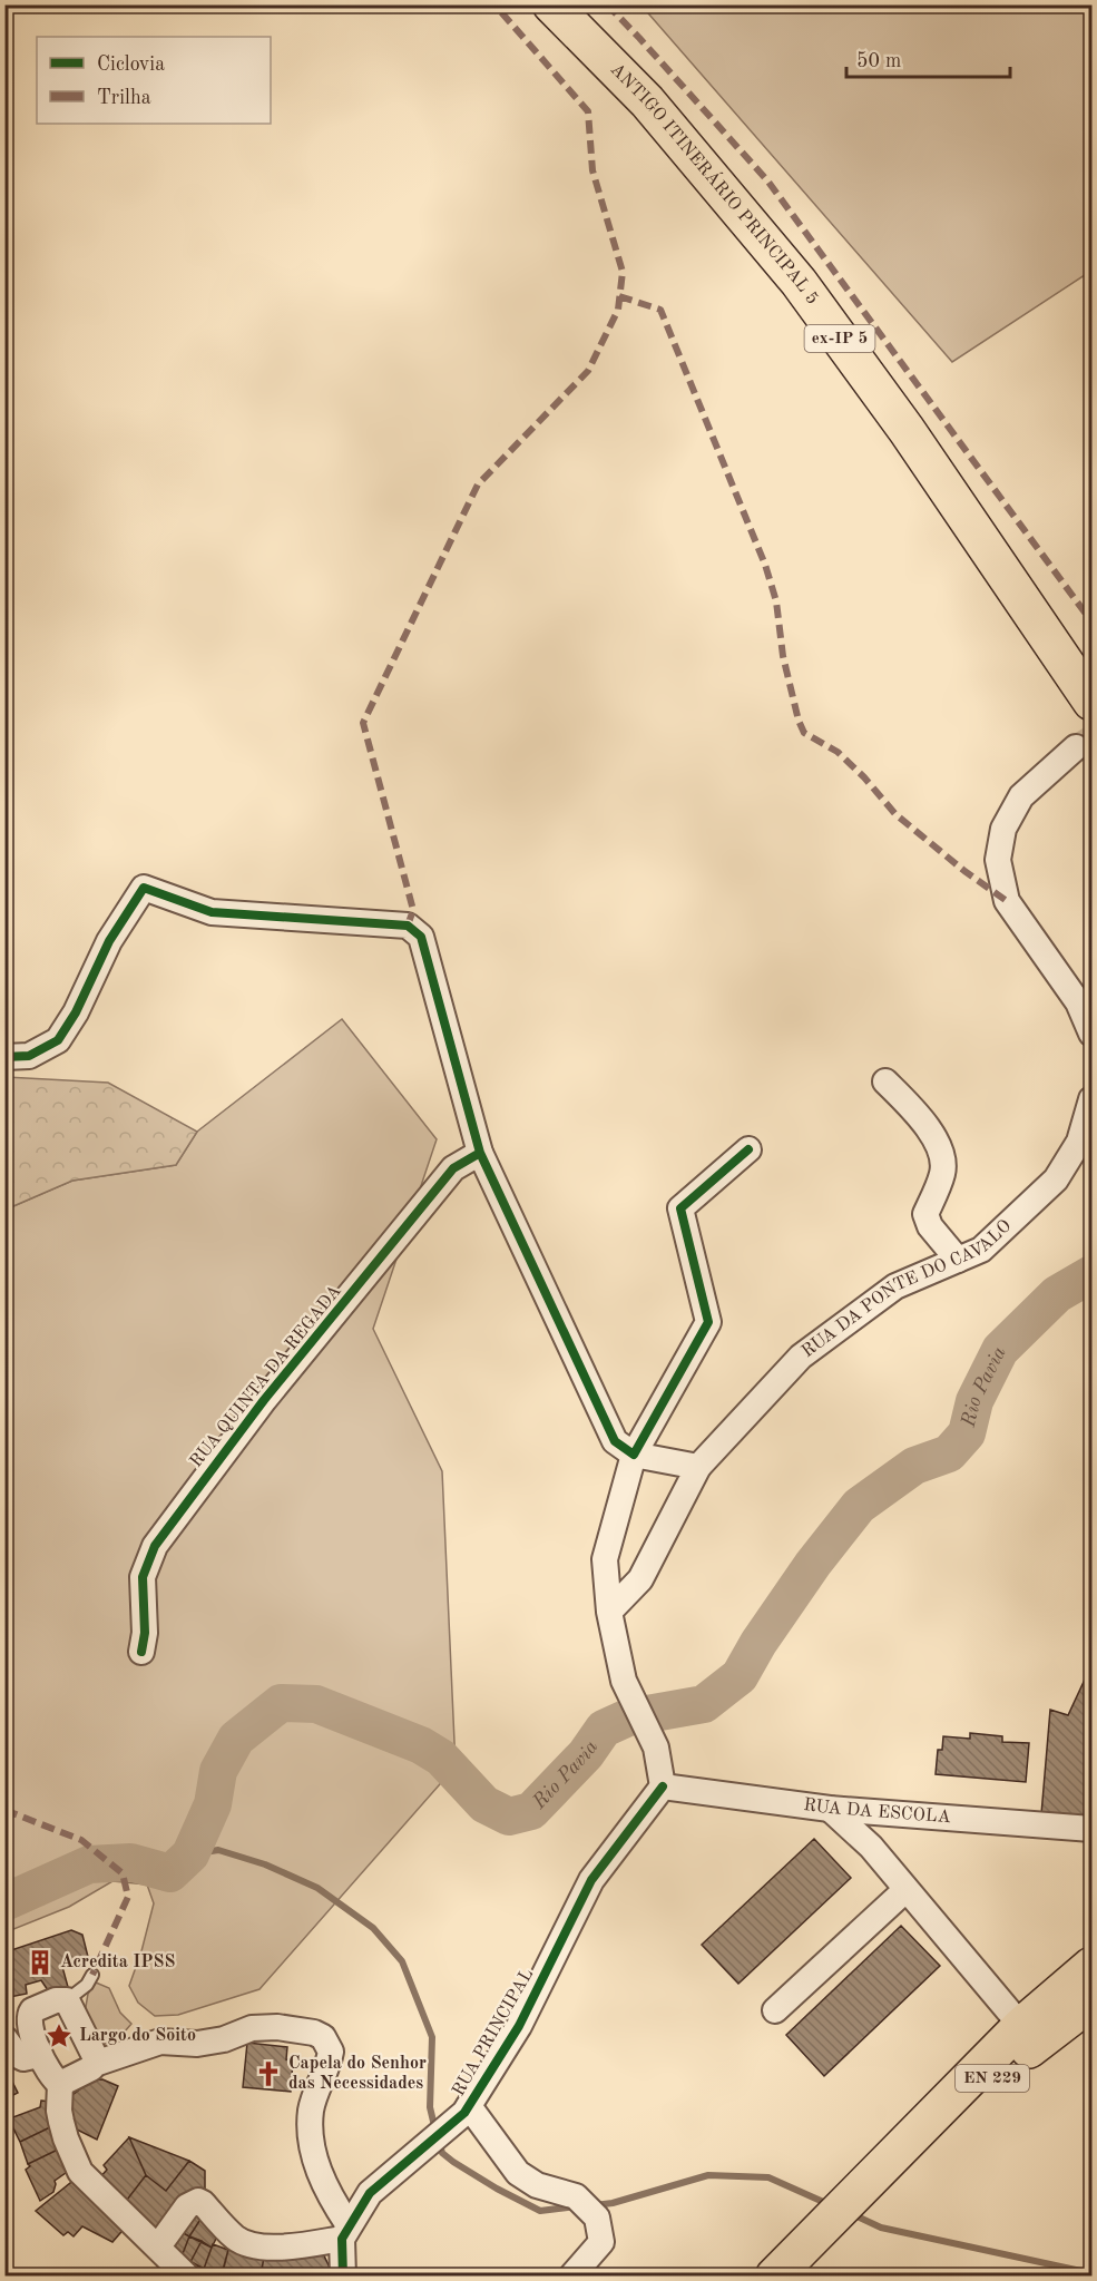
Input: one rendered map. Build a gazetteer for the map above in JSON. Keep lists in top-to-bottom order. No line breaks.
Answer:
{"streets":{"main road":["ANTIGO ITINERÁRIO PRINCIPAL 5","ex-IP 5","EN 229"],"street":["RUA DA PONTE DO CAVALO","RUA QUINTA DA REGADA","RUA DA ESCOLA","RUA PRINCIPAL"]},"crossings":[["RUA DA ESCOLA","RUA PRINCIPAL"]],"water":["Rio Pavia"],"places":{"building":["Acredita IPSS"],"place":["Largo do Soito"],"church":["Capela do Senhor das Necessidades"]},"legend":["Ciclovia","Trilha"],"scale_bar":"50 m"}
